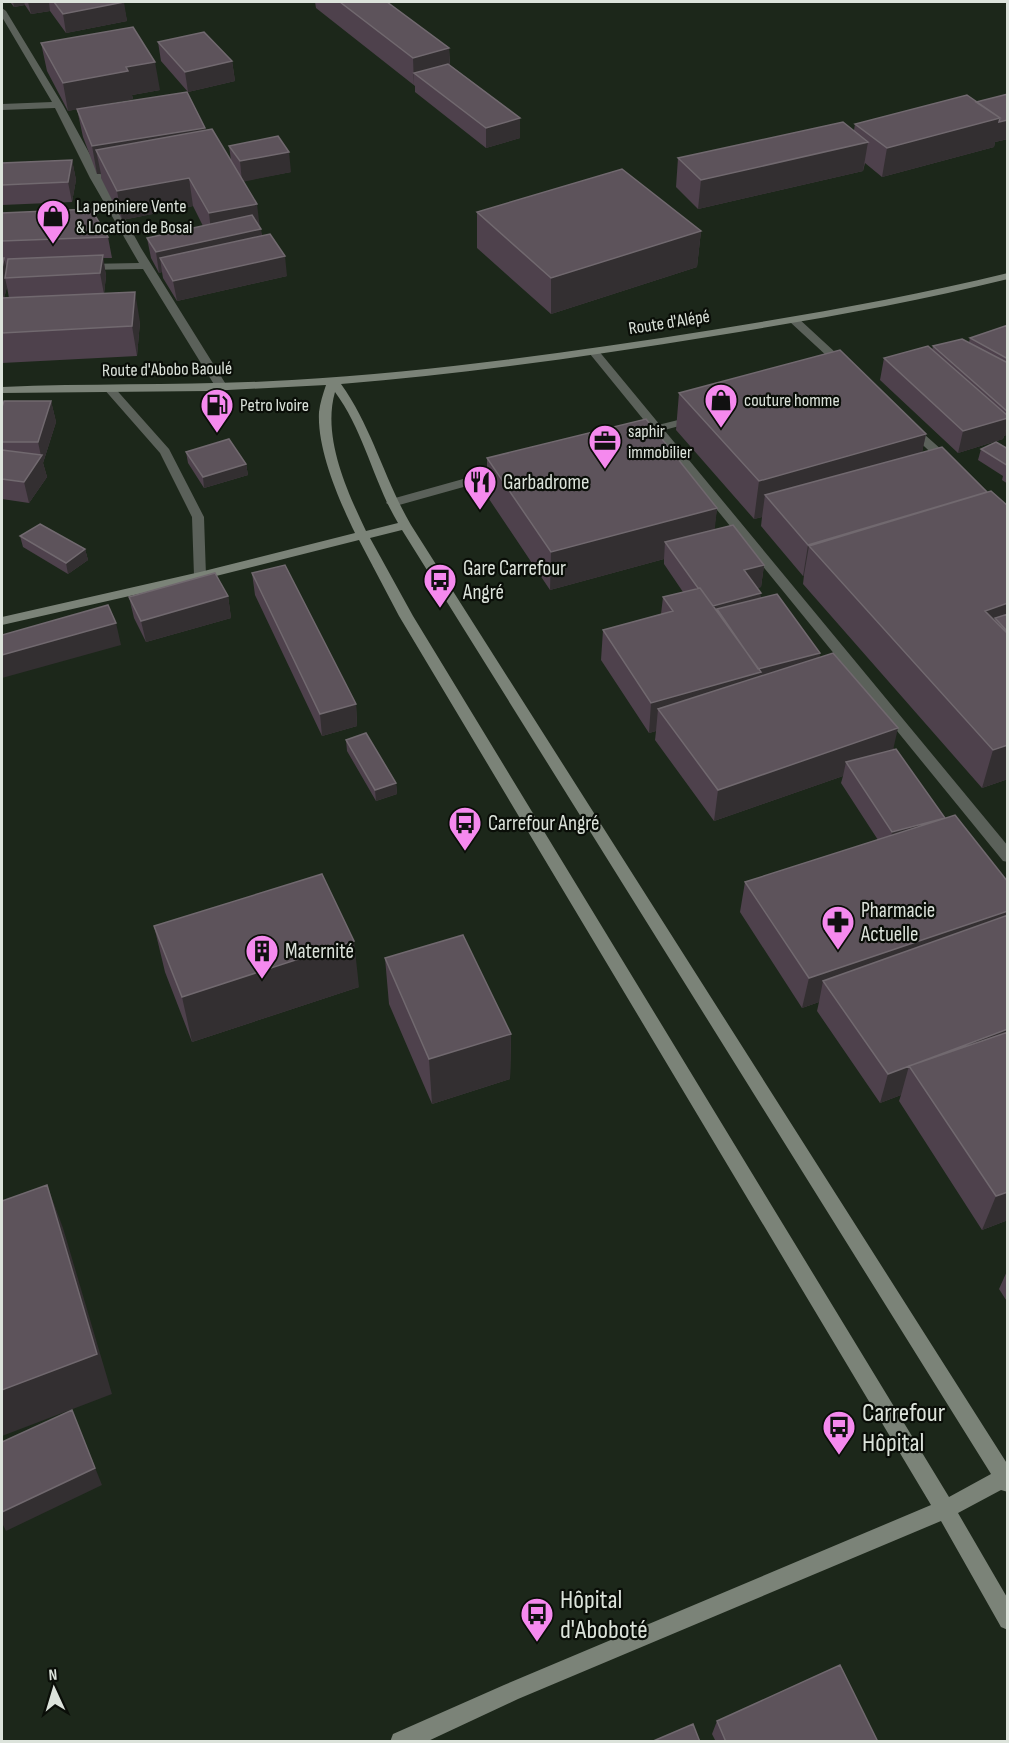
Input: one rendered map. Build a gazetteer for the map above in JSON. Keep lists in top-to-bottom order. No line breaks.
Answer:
{"streets":{"main road":["Route d'Alépé","Route d'Abobo Baoulé"]},"crossings":[["Route d'Alépé","Route d'Abobo Baoulé"]],"places":{"shop":["La pepiniere Vente & Location de Bosai","couture homme"],"fuel station":["Petro Ivoire"],"office":["saphir immobilier"],"restaurant":["Garbadrome"],"bus stop":["Gare Carrefour Angré","Carrefour Angré","Carrefour Hôpital","Hôpital d'Aboboté"],"pharmacy":["Pharmacie Actuelle"],"building":["Maternité"]},"north":"top"}
